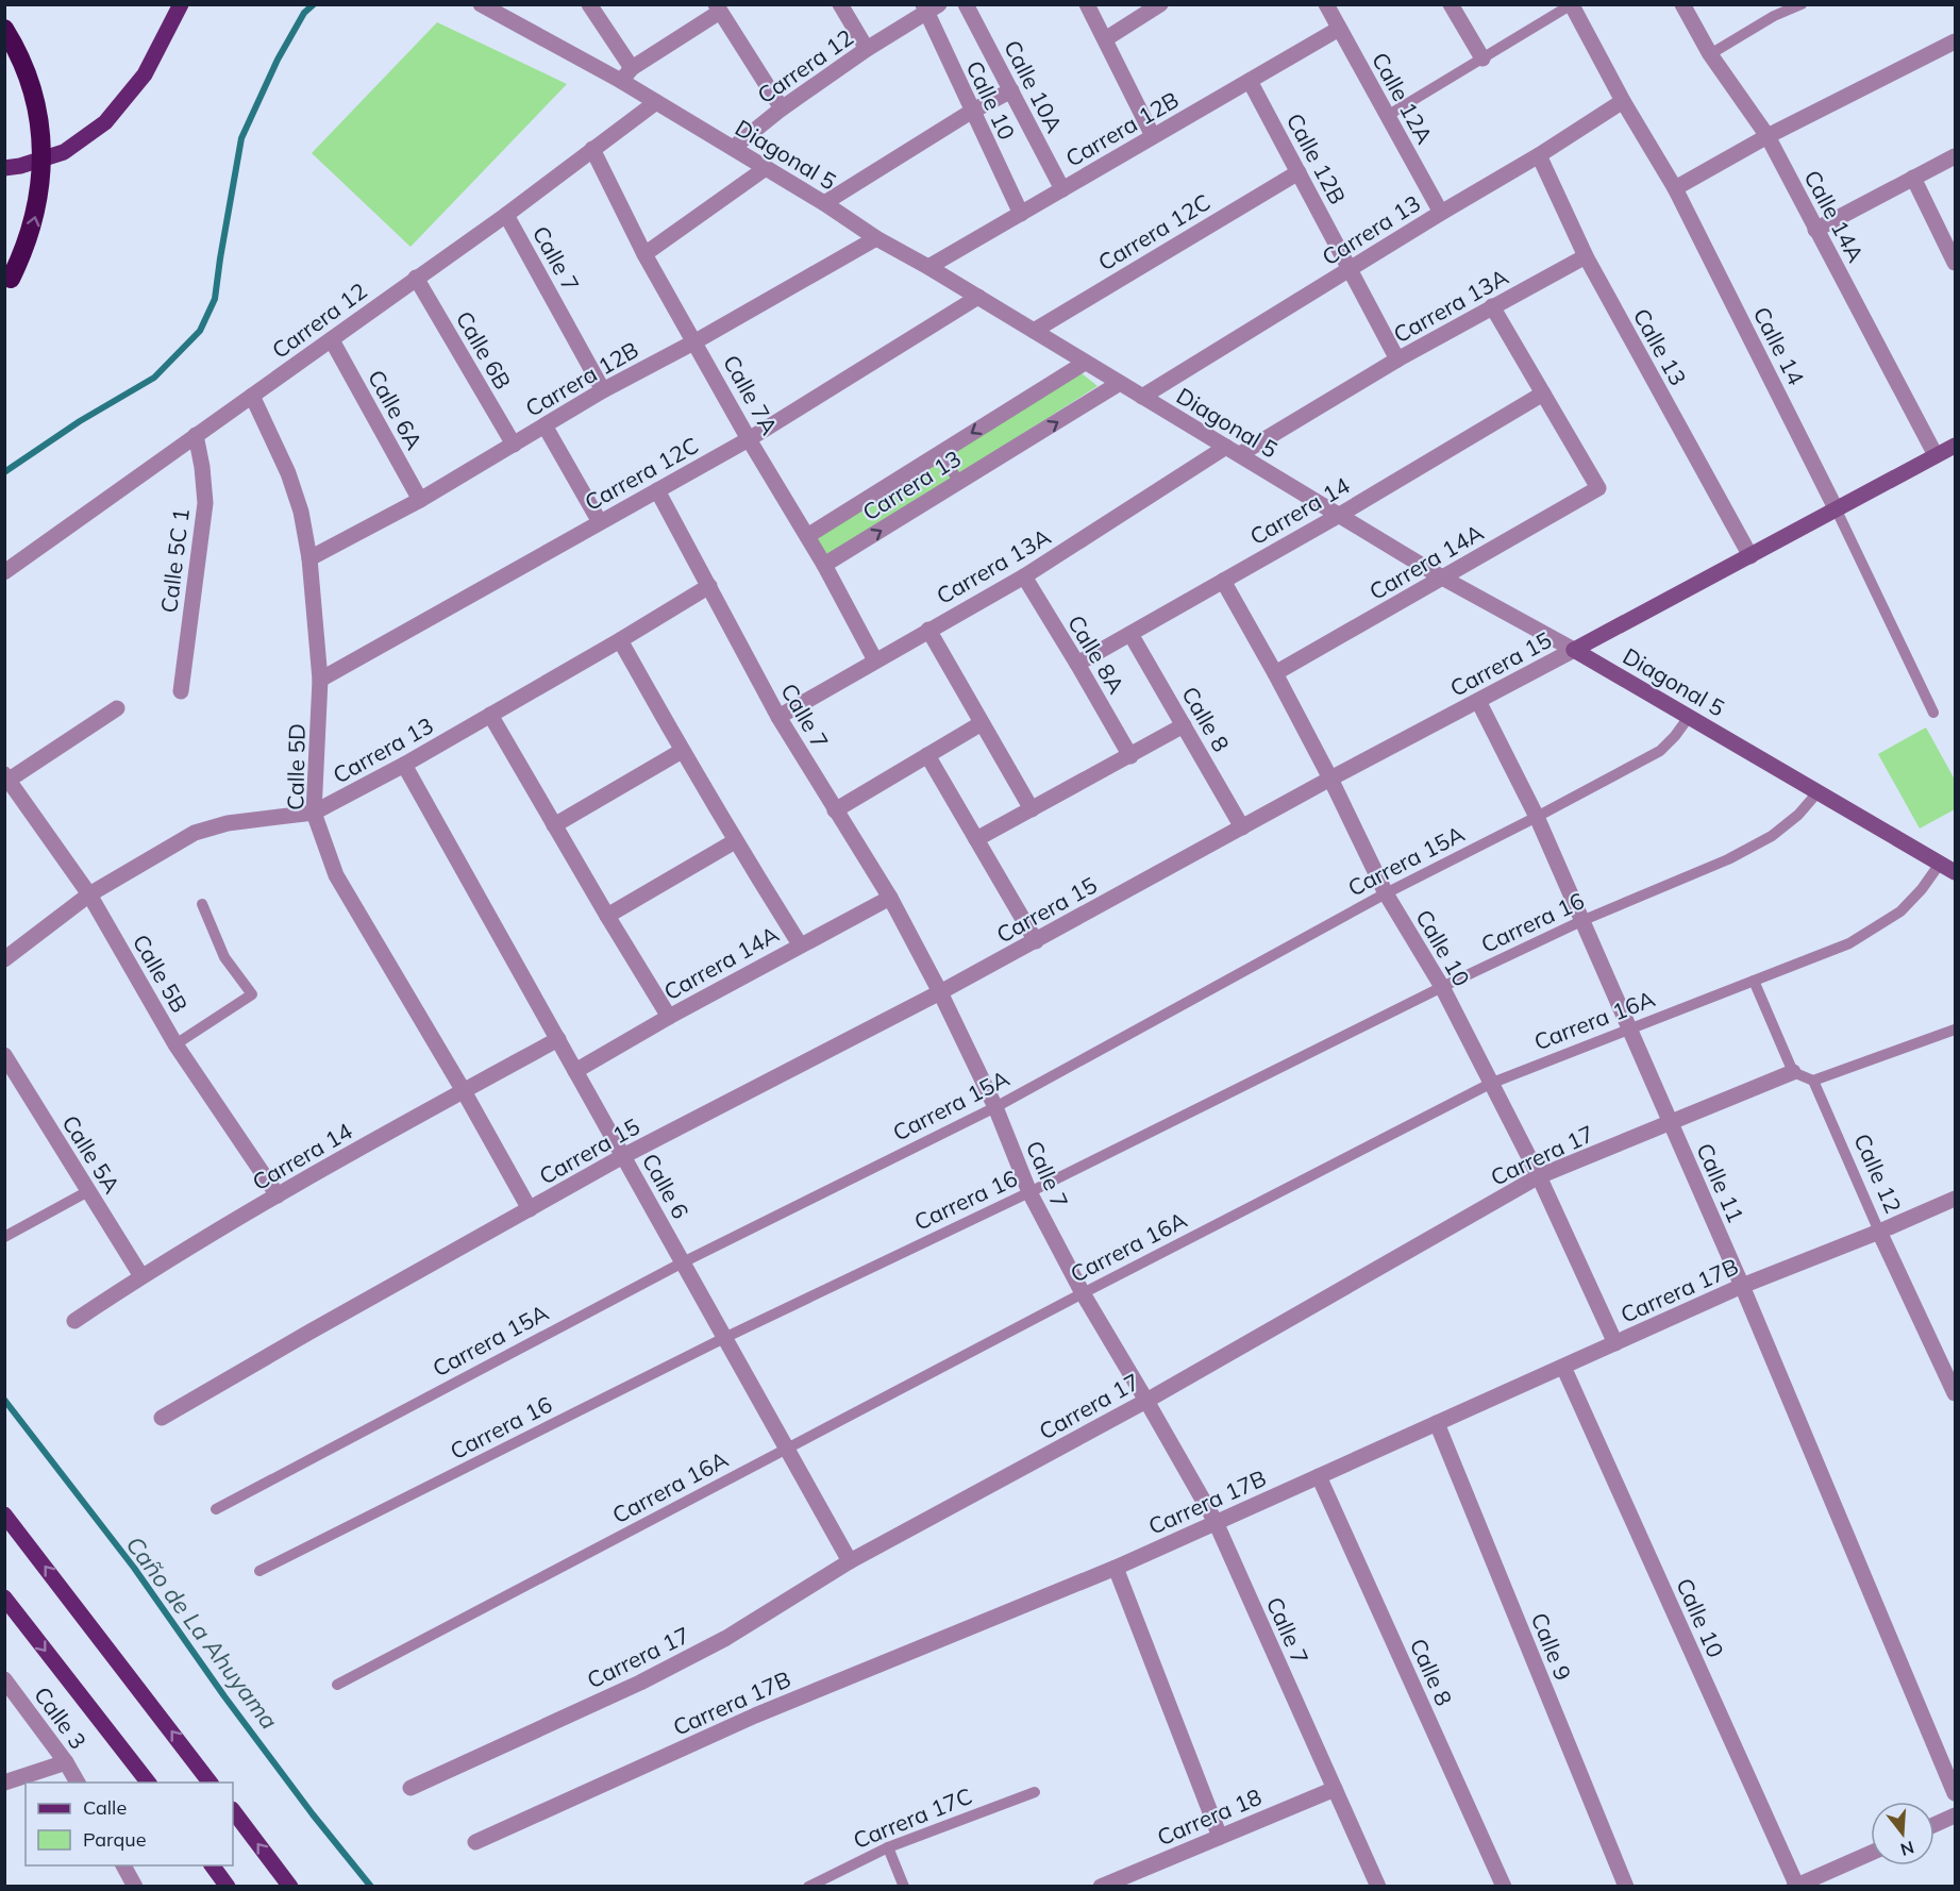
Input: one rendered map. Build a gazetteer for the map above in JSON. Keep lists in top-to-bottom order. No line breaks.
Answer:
{"streets":{"street":["Carrera 12","Calle 10A","Calle 12A","Calle 10","Carrera 12B","Diagonal 5","Calle 12B","Calle 14A","Carrera 13","Carrera 12C","Calle 7","Carrera 13A","Calle 14","Calle 13","Calle 6B","Calle 7A","Calle 6A","Carrera 14","Calle 5C 1","Carrera 14A","Calle 8A","Carrera 15","Calle 8","Calle 5D","Calle 5B","Calle 5A","Carrera 17","Calle 12","Calle 11","Calle 6","Carrera 17B","Calle 9","Calle 3","Carrera 18"],"lane":["Carrera 15A","Carrera 16","Carrera 16A","Carrera 17C"]},"crossings":[["Carrera 12","Calle 10"],["Carrera 12","Diagonal 5"],["Carrera 12","Calle 7"],["Carrera 12","Calle 6B"],["Carrera 12","Calle 7A"],["Carrera 12","Calle 6A"],["Carrera 12","Calle 5C 1"],["Carrera 12","Calle 5D"],["Calle 10A","Carrera 12B"],["Calle 12A","Carrera 12B"],["Calle 12A","Carrera 13"],["Calle 10","Carrera 12B"],["Calle 10","Carrera 14"],["Calle 10","Carrera 14A"],["Calle 10","Carrera 15"],["Calle 10","Carrera 15A"],["Calle 10","Carrera 16"],["Calle 10","Carrera 16A"],["Calle 10","Carrera 17"],["Calle 10","Carrera 17B"],["Carrera 12B","Diagonal 5"],["Carrera 12B","Calle 12B"],["Carrera 12B","Calle 7"],["Carrera 12B","Calle 6B"],["Carrera 12B","Calle 7A"],["Carrera 12B","Calle 6A"],["Carrera 12B","Calle 5D"],["Diagonal 5","Carrera 13"],["Diagonal 5","Carrera 12C"],["Diagonal 5","Carrera 13A"],["Diagonal 5","Carrera 14"],["Diagonal 5","Carrera 14A"],["Diagonal 5","Carrera 15"],["Diagonal 5","Carrera 15A"],["Diagonal 5","Carrera 16"],["Diagonal 5","Carrera 16A"],["Calle 12B","Carrera 13"],["Calle 12B","Carrera 12C"],["Calle 12B","Carrera 13A"],["Calle 14A","Carrera 15"],["Carrera 13","Calle 7"],["Carrera 13","Calle 14"],["Carrera 13","Calle 13"],["Carrera 13","Calle 7A"],["Carrera 13","Calle 5D"],["Carrera 13","Calle 5B"],["Carrera 13","Calle 6"],["Carrera 12C","Calle 7"],["Carrera 12C","Calle 7A"],["Carrera 12C","Calle 5D"],["Calle 7","Carrera 13A"],["Calle 7","Carrera 14A"],["Calle 7","Carrera 15"],["Calle 7","Carrera 15A"],["Calle 7","Carrera 16"],["Calle 7","Carrera 16A"],["Calle 7","Carrera 17"],["Calle 7","Carrera 17B"],["Calle 7","Carrera 18"],["Carrera 13A","Calle 13"],["Carrera 13A","Calle 7A"],["Carrera 13A","Calle 8A"],["Calle 14","Carrera 15"],["Calle 13","Carrera 15"],["Carrera 14","Carrera 14A"],["Carrera 14","Calle 8A"],["Carrera 14","Calle 8"],["Carrera 14","Calle 5D"],["Carrera 14","Calle 5B"],["Carrera 14","Calle 5A"],["Carrera 14","Calle 6"],["Carrera 14A","Calle 6"],["Carrera 15","Calle 8"],["Carrera 15","Calle 5D"],["Carrera 15","Calle 11"],["Carrera 15","Calle 6"],["Calle 8","Carrera 17B"],["Carrera 15A","Calle 11"],["Carrera 15A","Calle 6"],["Carrera 16","Calle 11"],["Carrera 16","Calle 6"],["Carrera 16A","Calle 11"],["Carrera 16A","Calle 6"],["Carrera 17","Calle 11"],["Carrera 17","Calle 6"],["Calle 12","Carrera 17B"],["Calle 11","Carrera 17B"],["Carrera 17B","Calle 9"]],"water":["Caño de La Ahuyama"],"legend":["Calle","Parque"],"north":"bottom"}
